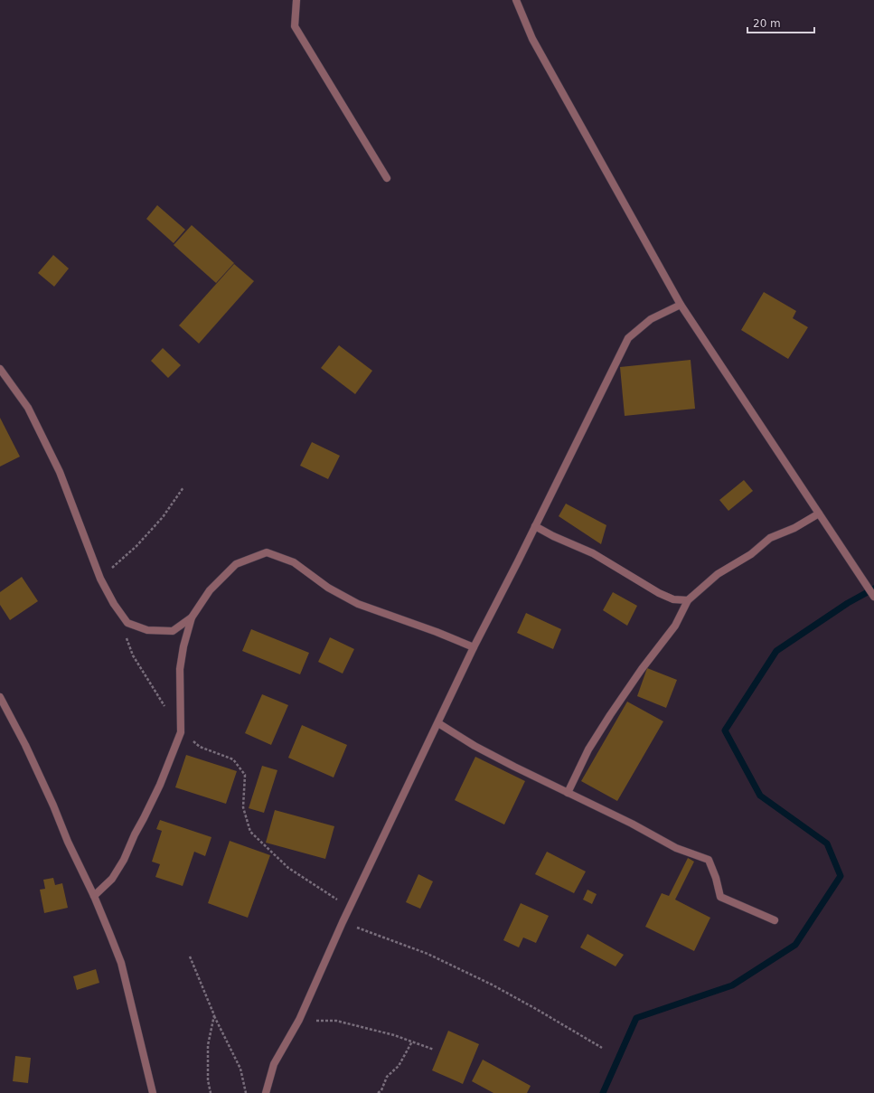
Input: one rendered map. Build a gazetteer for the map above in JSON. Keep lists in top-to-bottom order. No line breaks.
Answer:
{"scale_bar":"20 m"}
